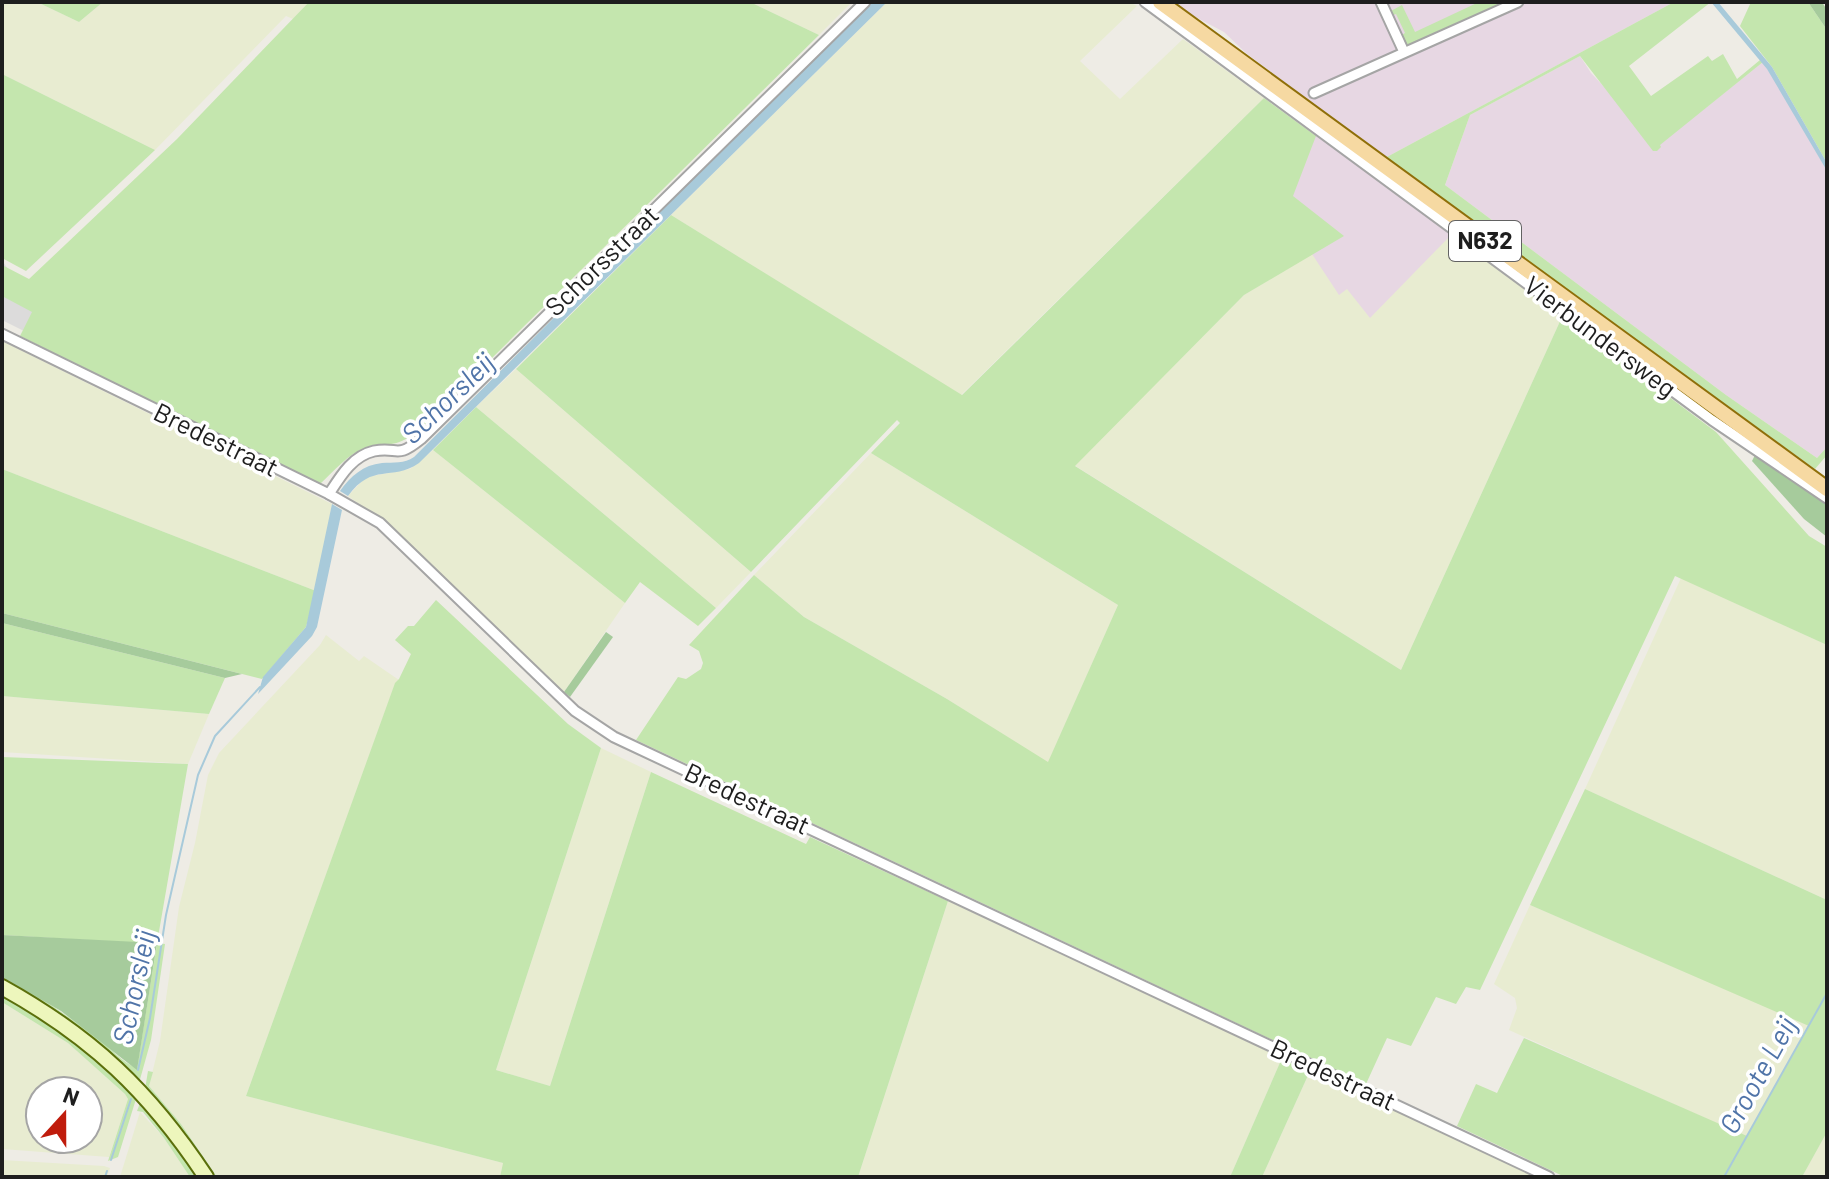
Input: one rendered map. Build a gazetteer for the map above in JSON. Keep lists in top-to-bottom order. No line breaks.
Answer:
{"streets":{"main road":["N632","Vierbundersweg"],"street":["Schorsstraat","Bredestraat"]},"crossings":[["Schorsstraat","Bredestraat"]],"water":["Schorsleij","Groote Leij"],"north":"top"}
